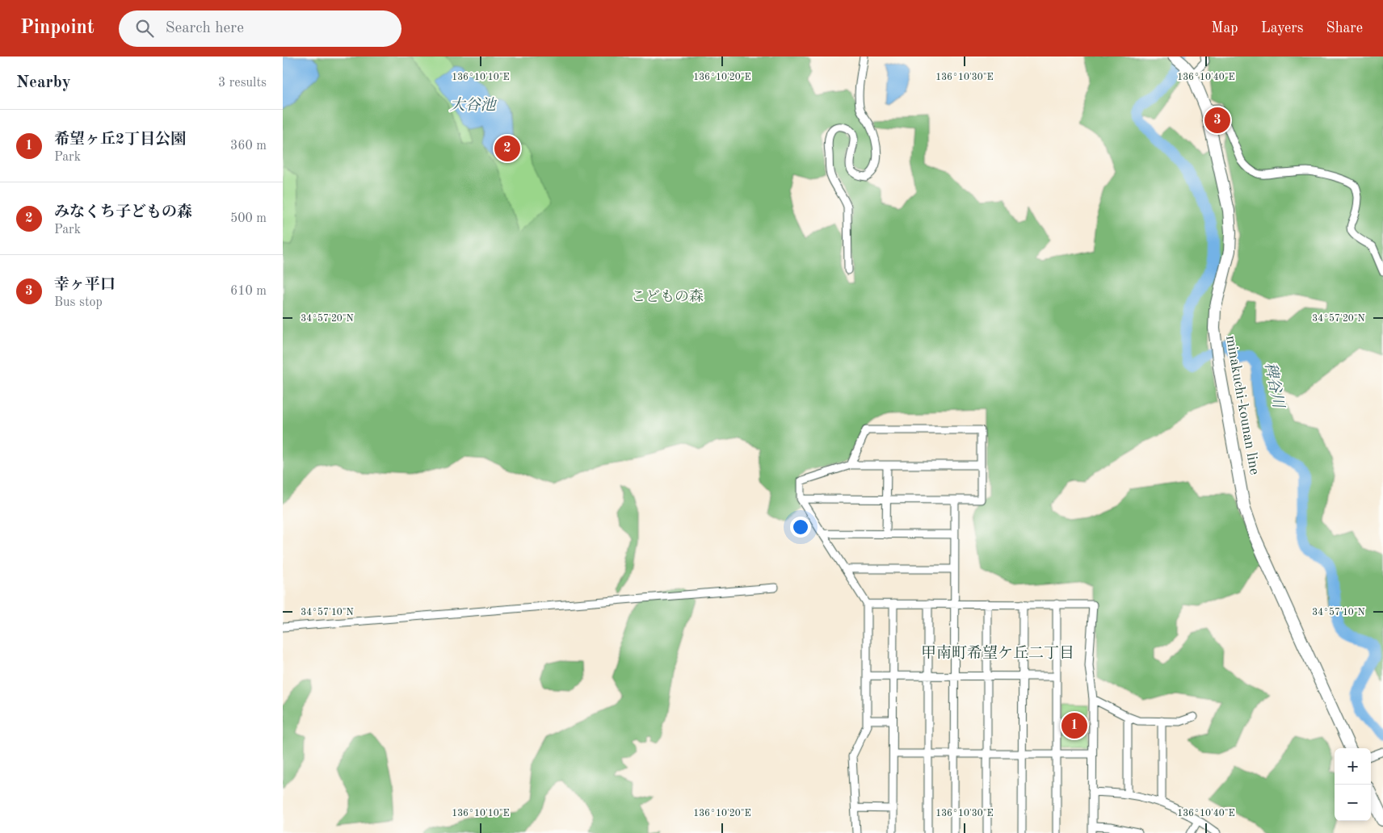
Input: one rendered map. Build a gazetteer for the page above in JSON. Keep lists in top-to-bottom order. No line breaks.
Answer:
{"streets":{"main road":["minakuchi-kounan line"]},"districts":["甲南町希望ケ丘二丁目"],"water":["大谷池","稗谷川"],"parks":["こどもの森"],"page":{"header":"Pinpoint","search":"Search here","nav":["Map","Layers","Share"],"heading":["Nearby","3 results"],"pins":["3","2","1"],"list":[{"mark":"1","name":"希望ヶ丘2丁目公園","note":"Park","value":"360 m"},{"mark":"2","name":"みなくち子どもの森","note":"Park","value":"500 m"},{"mark":"3","name":"幸ヶ平口","note":"Bus stop","value":"610 m"}],"map_buttons":["+","−"]},"coordinates":["136°10'10\"E","136°10'20\"E","136°10'30\"E","136°10'40\"E","34°57'20\"N","34°57'10\"N"]}
